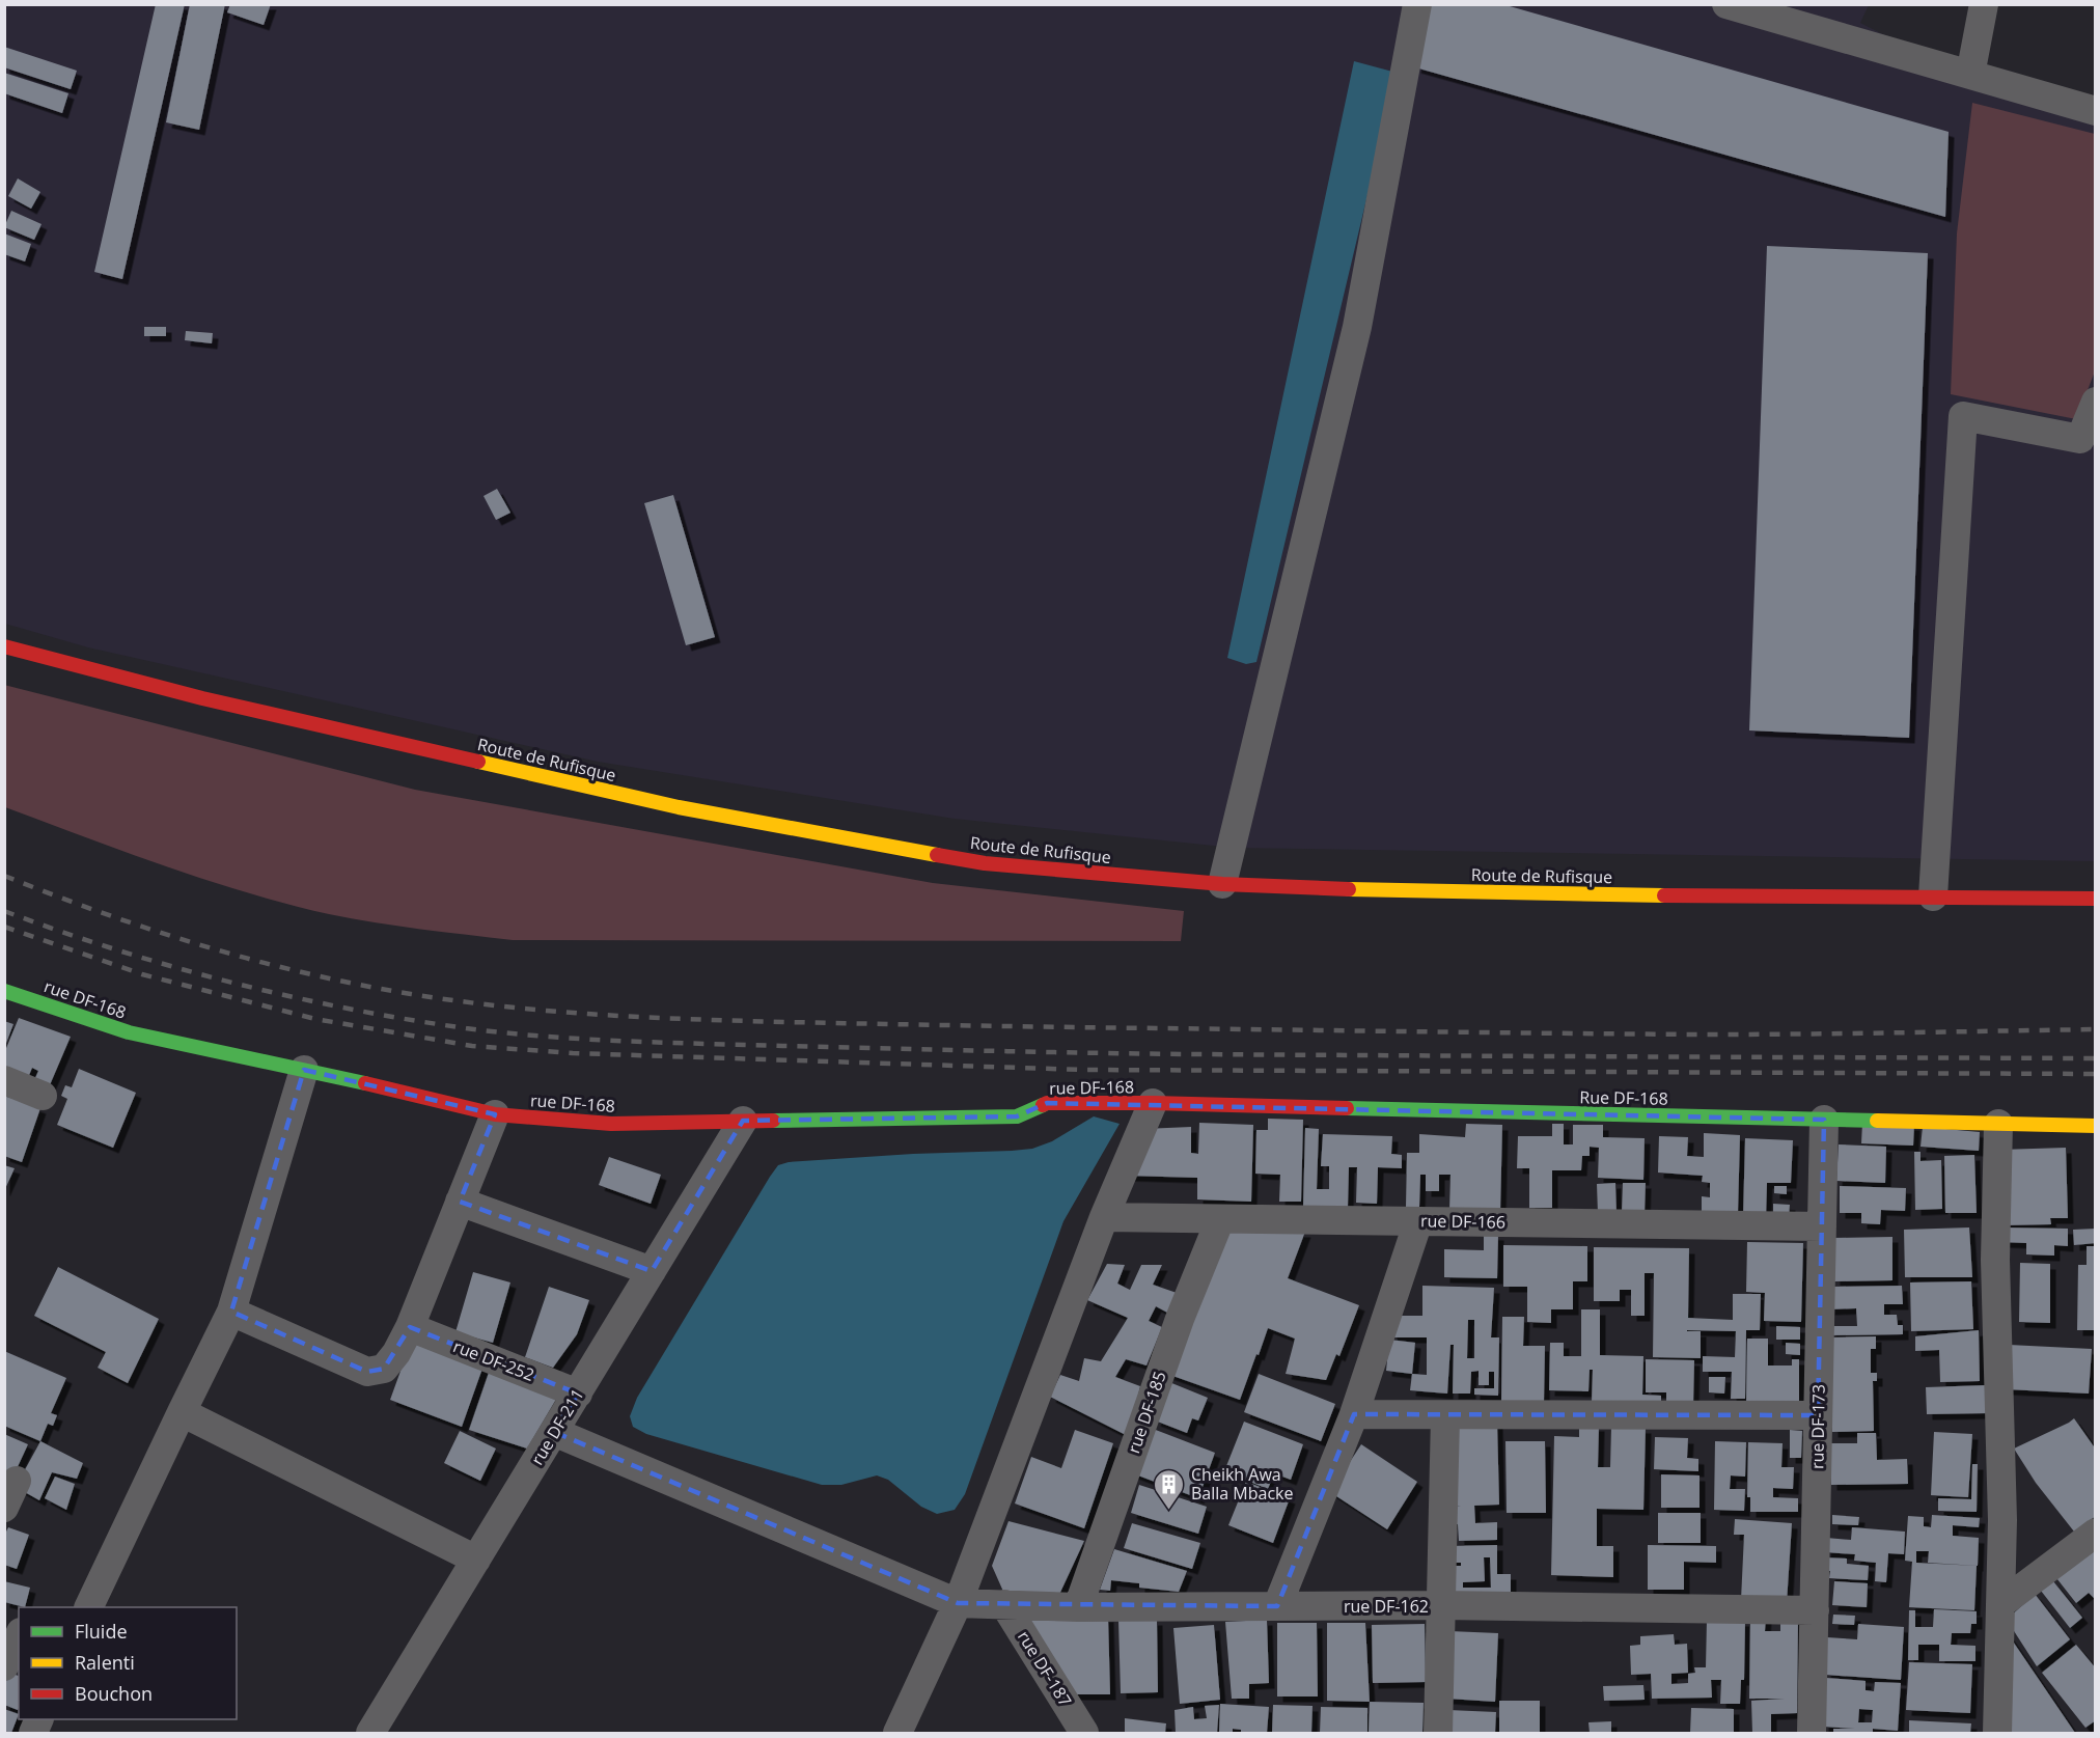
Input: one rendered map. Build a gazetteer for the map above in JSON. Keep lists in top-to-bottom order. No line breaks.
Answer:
{"streets":{"street":["Route de Rufisque","rue DF-168","Rue DF-168","rue DF-166","rue DF-252","rue DF-185","rue DF-211","rue DF-173","rue DF-162","rue DF-187"]},"crossings":[["rue DF-168","Rue DF-168"],["rue DF-168","rue DF-211"],["Rue DF-168","rue DF-173"],["rue DF-166","rue DF-185"],["rue DF-166","rue DF-173"],["rue DF-252","rue DF-211"],["rue DF-185","rue DF-162"],["rue DF-173","rue DF-162"],["rue DF-162","rue DF-187"]],"places":{"building":["Cheikh Awa Balla Mbacke"]},"legend":["Fluide","Ralenti","Bouchon"]}
